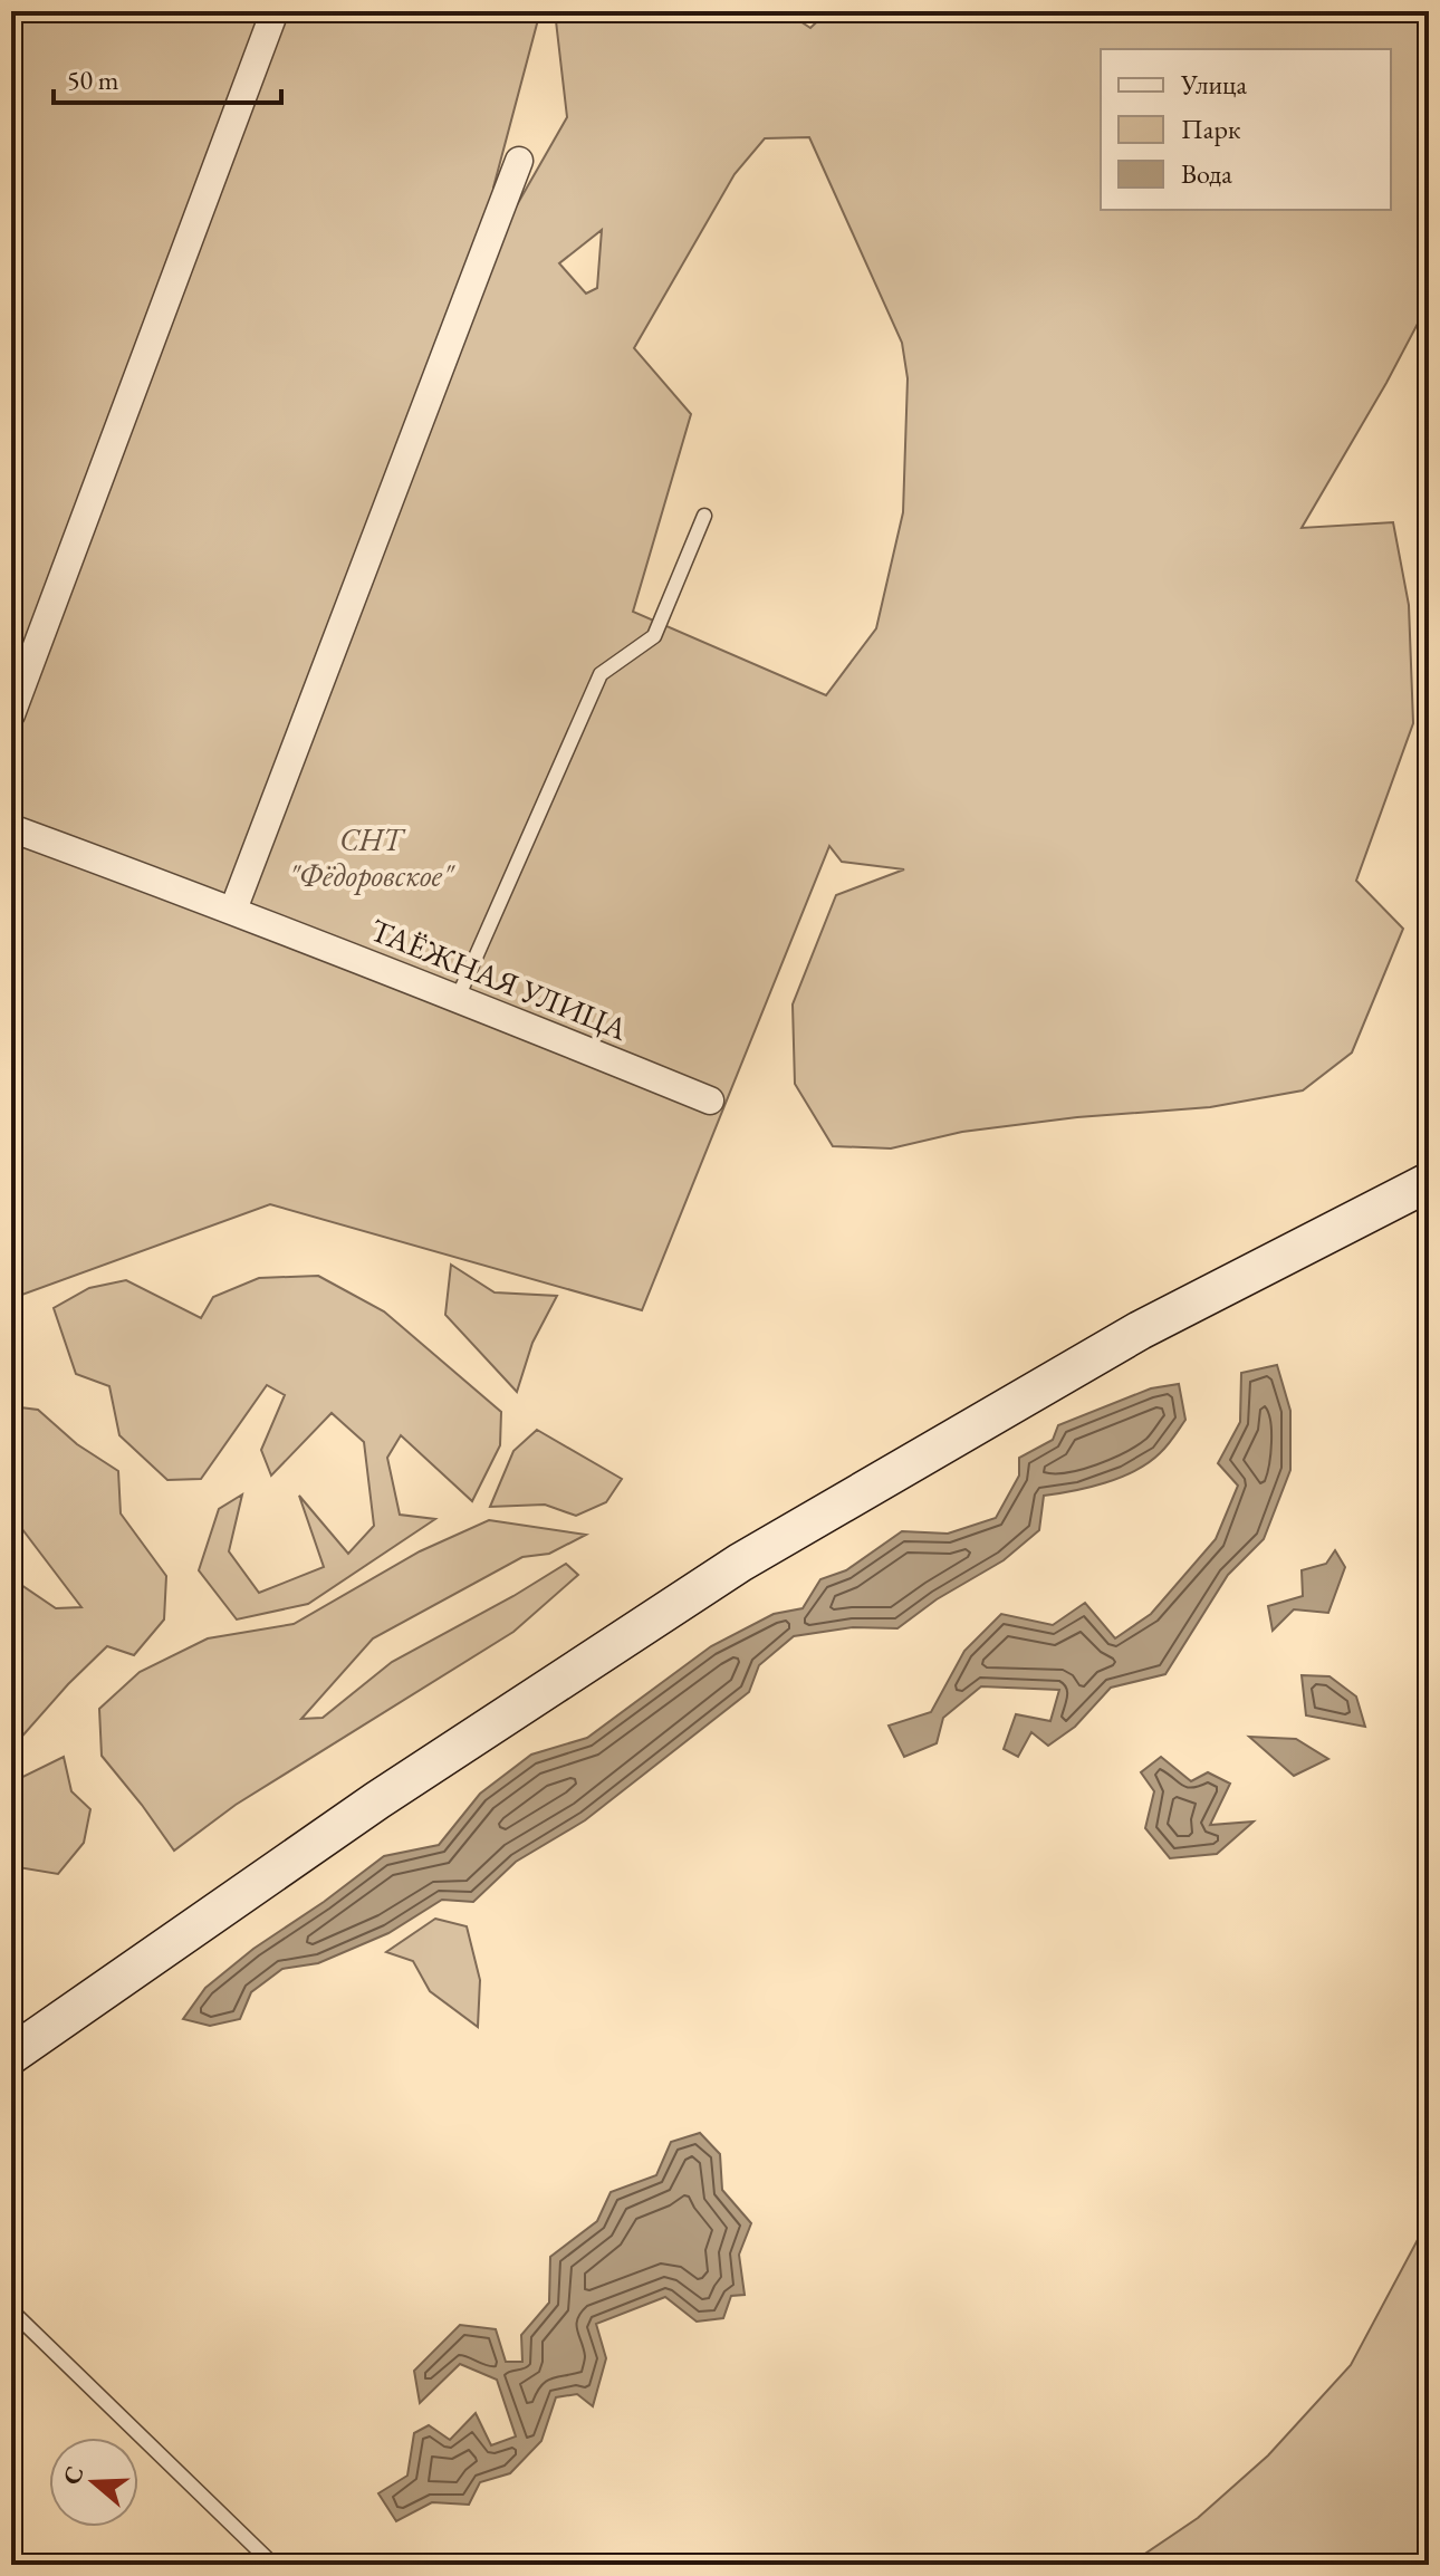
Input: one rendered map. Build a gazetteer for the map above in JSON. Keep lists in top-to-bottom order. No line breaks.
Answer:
{"streets":{"street":["ТАЁЖНАЯ УЛИЦА"]},"parks":["СНТ \"Фёдоровское\""],"legend":["Улица","Парк","Вода"],"scale_bar":"50 m","north":"left"}
